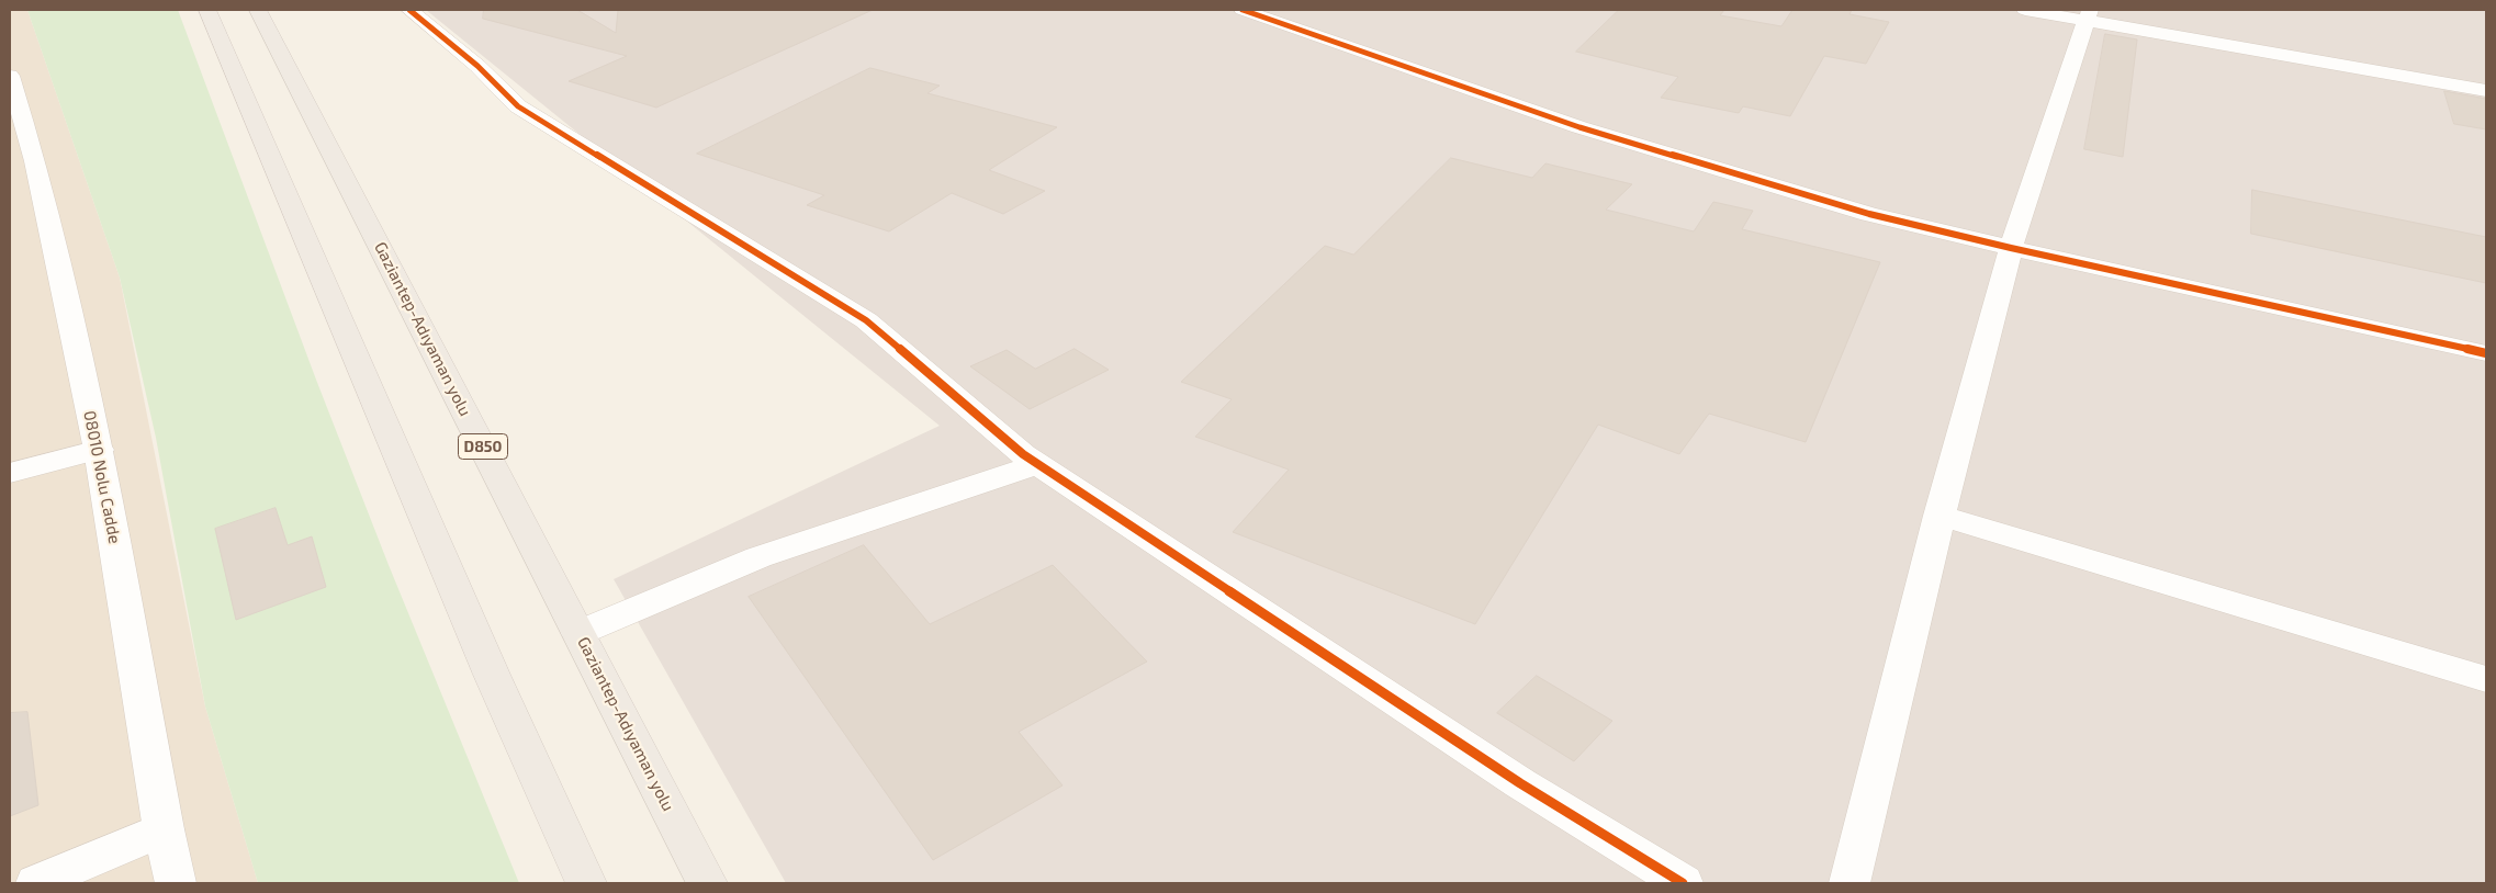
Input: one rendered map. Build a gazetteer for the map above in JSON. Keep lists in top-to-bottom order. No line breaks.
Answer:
{"streets":{"highway":["Gaziantep-Adıyaman yolu","D850"],"street":["08010 Nolu Cadde"]}}
